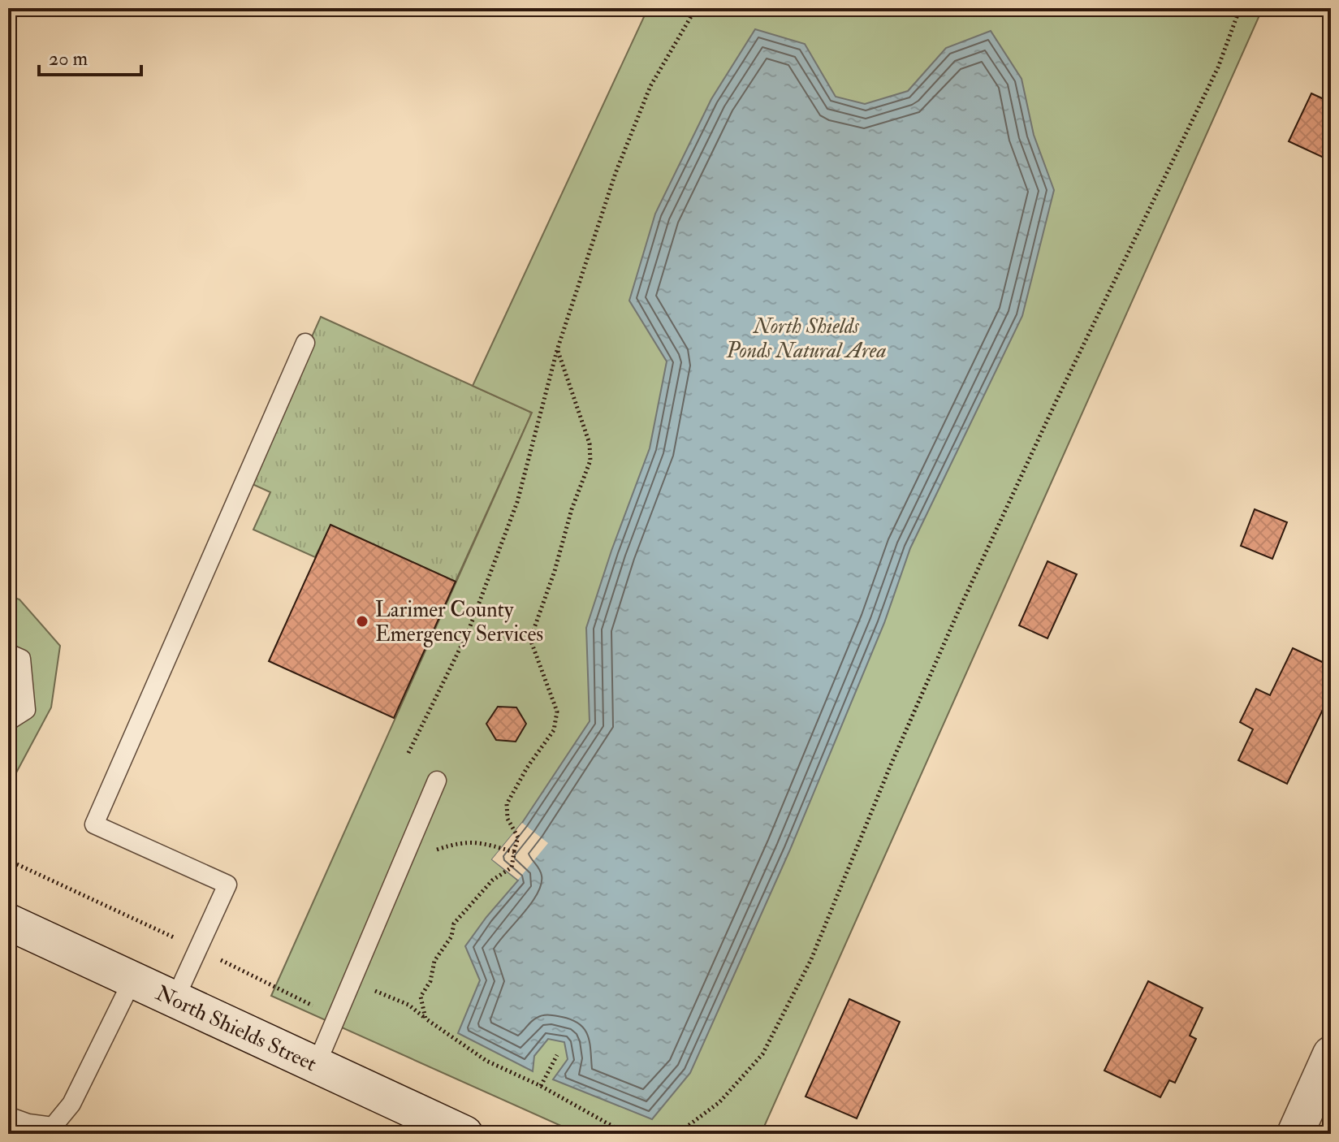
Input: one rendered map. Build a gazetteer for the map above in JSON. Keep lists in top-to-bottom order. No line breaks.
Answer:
{"streets":{"main road":["North Shields Street"]},"parks":["North Shields Ponds Natural Area"],"places":["Larimer County Emergency Services"],"scale_bar":"20 m"}
